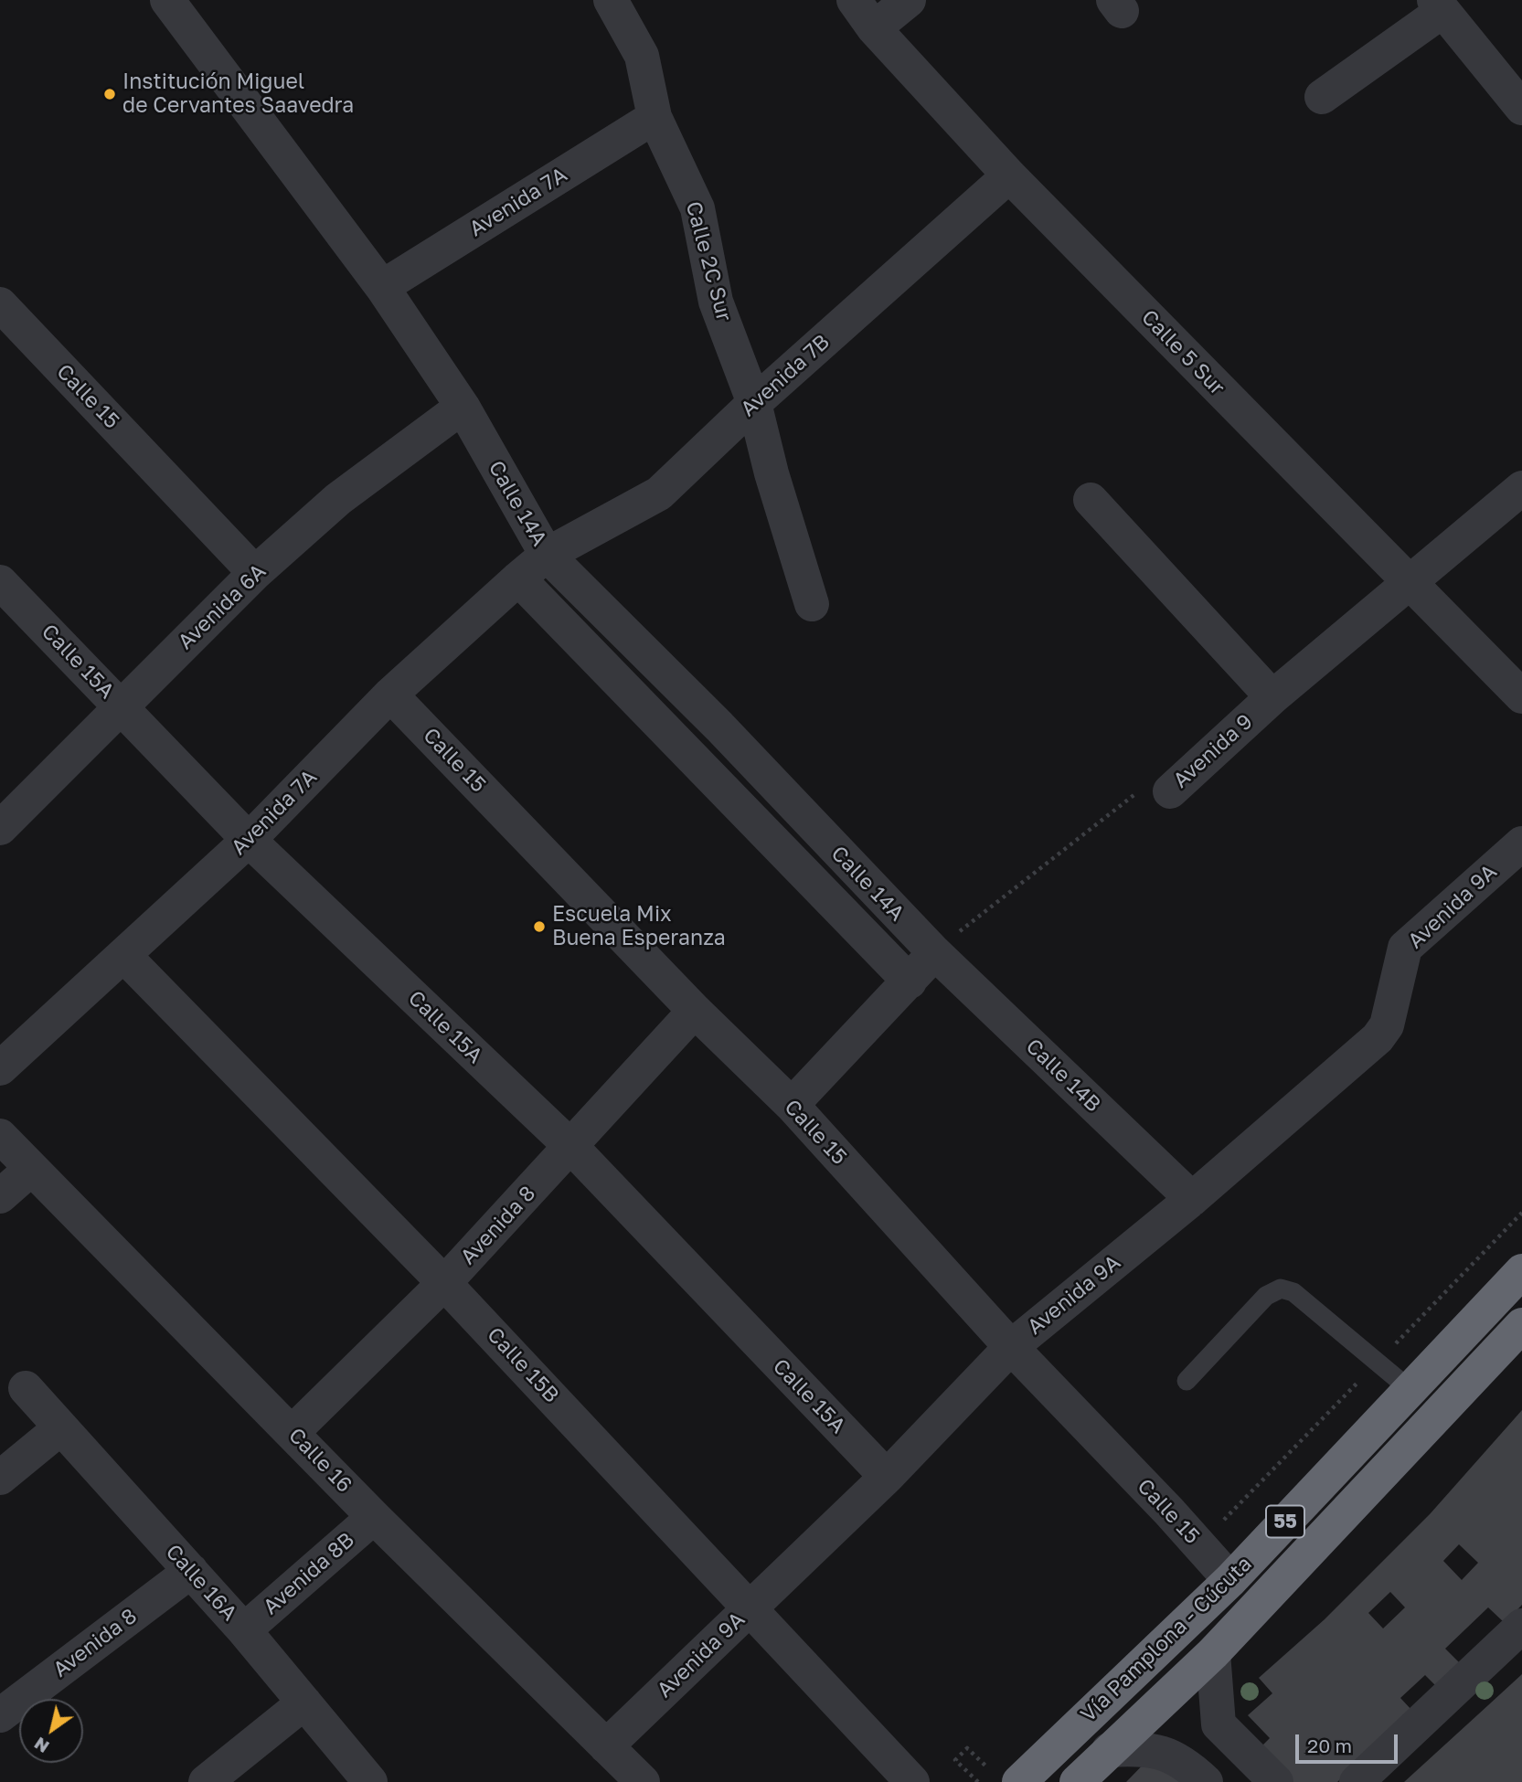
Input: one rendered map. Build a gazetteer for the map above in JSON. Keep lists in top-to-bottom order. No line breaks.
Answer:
{"streets":{"highway":["55","Vía Pamplona - Cúcuta"],"street":["Avenida 7A","Calle 2C Sur","Calle 5 Sur","Avenida 7B","Calle 15","Calle 14A","Avenida 6A","Calle 15A","Avenida 9","Avenida 9A","Calle 14B","Avenida 8","Calle 15B","Calle 16","Avenida 8B","Calle 16A"]},"crossings":[["Avenida 7A","Calle 2C Sur"],["Avenida 7A","Avenida 7B"],["Avenida 7A","Calle 15"],["Avenida 7A","Calle 14A"],["Avenida 7A","Calle 15A"],["Avenida 7A","Calle 15B"],["Calle 2C Sur","Avenida 7B"],["Calle 5 Sur","Avenida 7B"],["Calle 5 Sur","Avenida 9"],["Avenida 7B","Calle 14A"],["Calle 15","Avenida 6A"],["Calle 15","Avenida 9A"],["Calle 15","Avenida 8"],["Calle 15","Vía Pamplona - Cúcuta"],["Calle 14A","Avenida 6A"],["Calle 14A","Avenida 9"],["Calle 14A","Calle 14B"],["Avenida 6A","Calle 15A"],["Calle 15A","Avenida 9A"],["Calle 15A","Avenida 8"],["Avenida 9","Calle 14B"],["Avenida 9A","Calle 14B"],["Avenida 9A","Calle 15B"],["Avenida 9A","Calle 16"],["Avenida 8","Calle 15B"],["Avenida 8","Calle 16"],["Avenida 8","Calle 16A"],["Calle 16","Avenida 8B"],["Avenida 8B","Calle 16A"]],"places":["Institución Miguel de Cervantes Saavedra","Escuela Mix Buena Esperanza"],"scale_bar":"20 m","north":"bottom left"}
